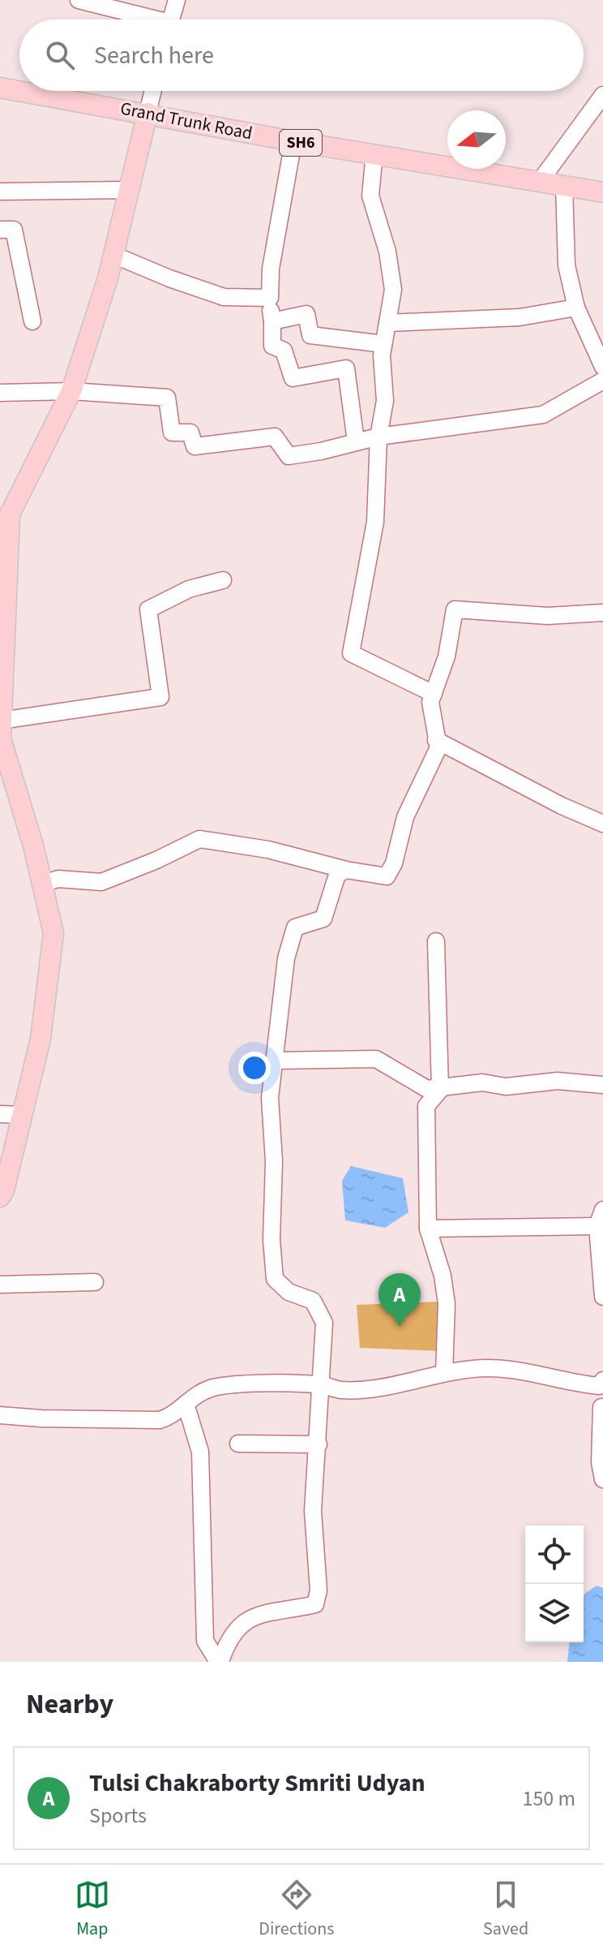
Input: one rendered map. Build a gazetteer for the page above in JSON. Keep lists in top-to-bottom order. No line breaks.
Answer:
{"streets":{"main road":["Grand Trunk Road","SH6"]},"north":"left","page":{"search":"Search here","pins":"A","heading":"Nearby","list":[{"mark":"A","name":"Tulsi Chakraborty Smriti Udyan","note":"Sports","value":"150 m"}],"nav":["Map","Directions","Saved"]}}
